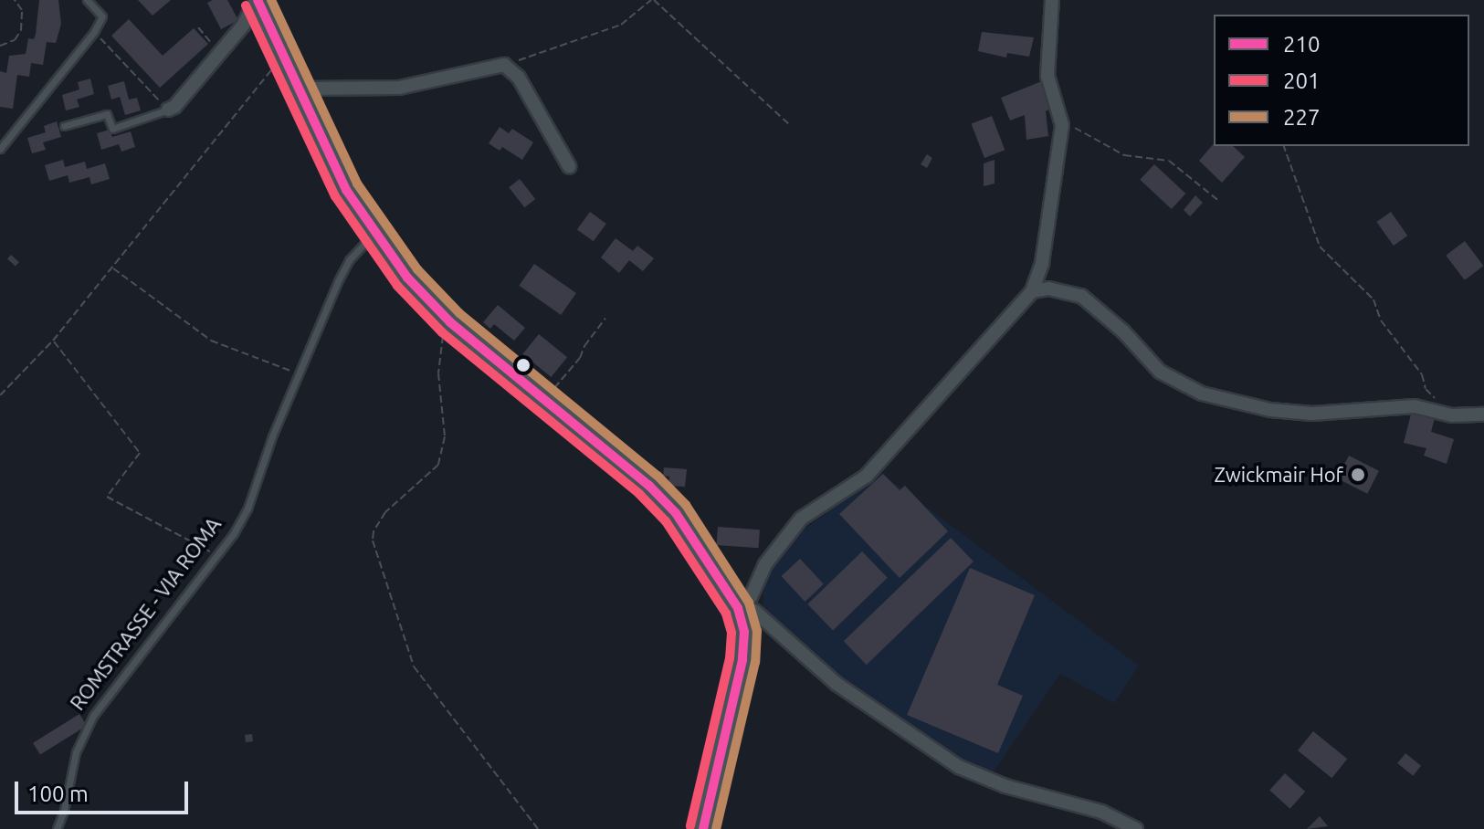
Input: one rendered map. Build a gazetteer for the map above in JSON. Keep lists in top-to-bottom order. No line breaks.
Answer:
{"streets":{"lane":["ROMSTRASSE - VIA ROMA"]},"places":["Zwickmair Hof"],"lines":["transit line 210","transit line 227","transit line 201"],"legend":["210","201","227"],"scale_bar":"100 m"}
